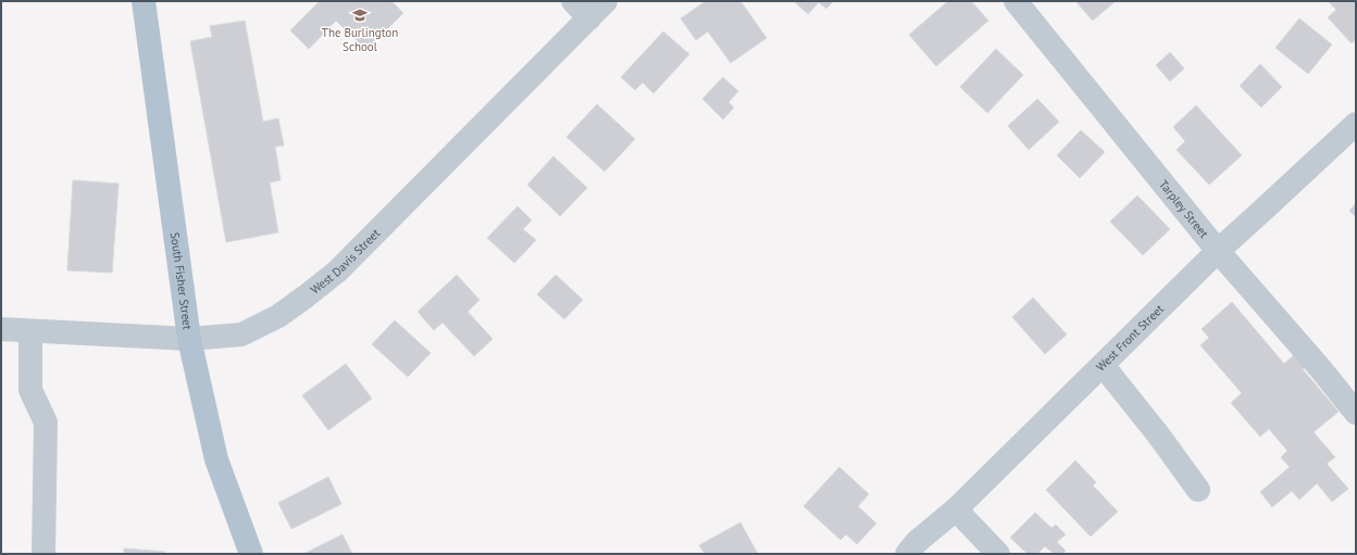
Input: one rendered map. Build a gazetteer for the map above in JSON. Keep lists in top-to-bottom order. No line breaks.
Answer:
{"streets":{"main road":["South Fisher Street"],"street":["Tarpley Street","West Davis Street","West Front Street"]},"crossings":[["Tarpley Street","West Front Street"],["West Davis Street","South Fisher Street"]],"places":{"school or university":["The Burlington School"]}}
